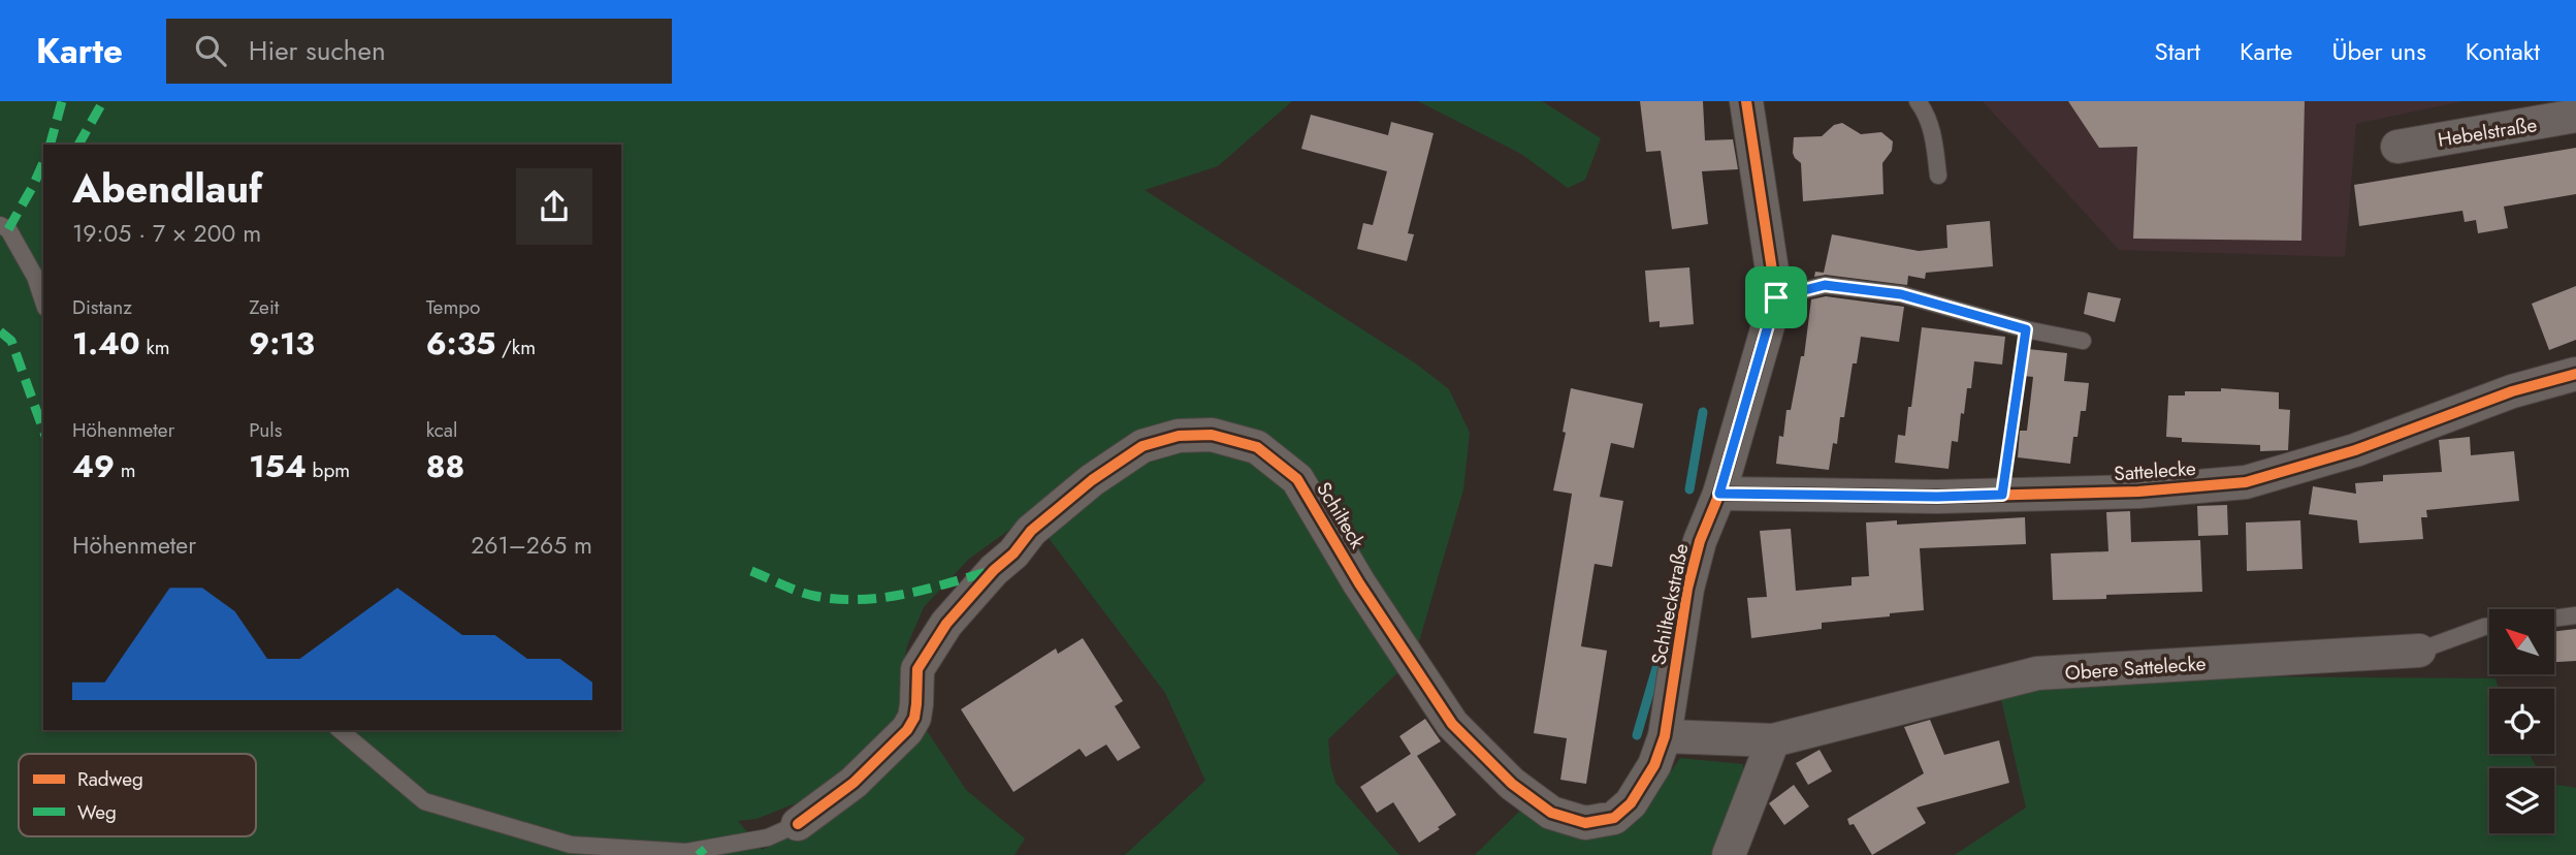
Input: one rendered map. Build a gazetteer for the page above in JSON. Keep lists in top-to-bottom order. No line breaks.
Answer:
{"streets":{"street":["Hebelstraße","Sattelecke","Schilteck","Schilteckstraße","Obere Sattelecke"]},"crossings":[["Sattelecke","Schilteckstraße"],["Schilteck","Schilteckstraße"]],"legend":["Radweg","Weg"],"north":"top left","page":{"header":"Karte","search":"Hier suchen","nav":["Start","Karte","Über uns","Kontakt"],"heading":["Abendlauf","19:05 · 7 × 200 m"],"stats":[["Distanz","1.40 km"],["Zeit","9:13"],["Tempo","6:35 /km"],["Höhenmeter","49 m"],["Puls","154 bpm"],["kcal","88"]],"chart":["Höhenmeter","261–265 m"]}}
